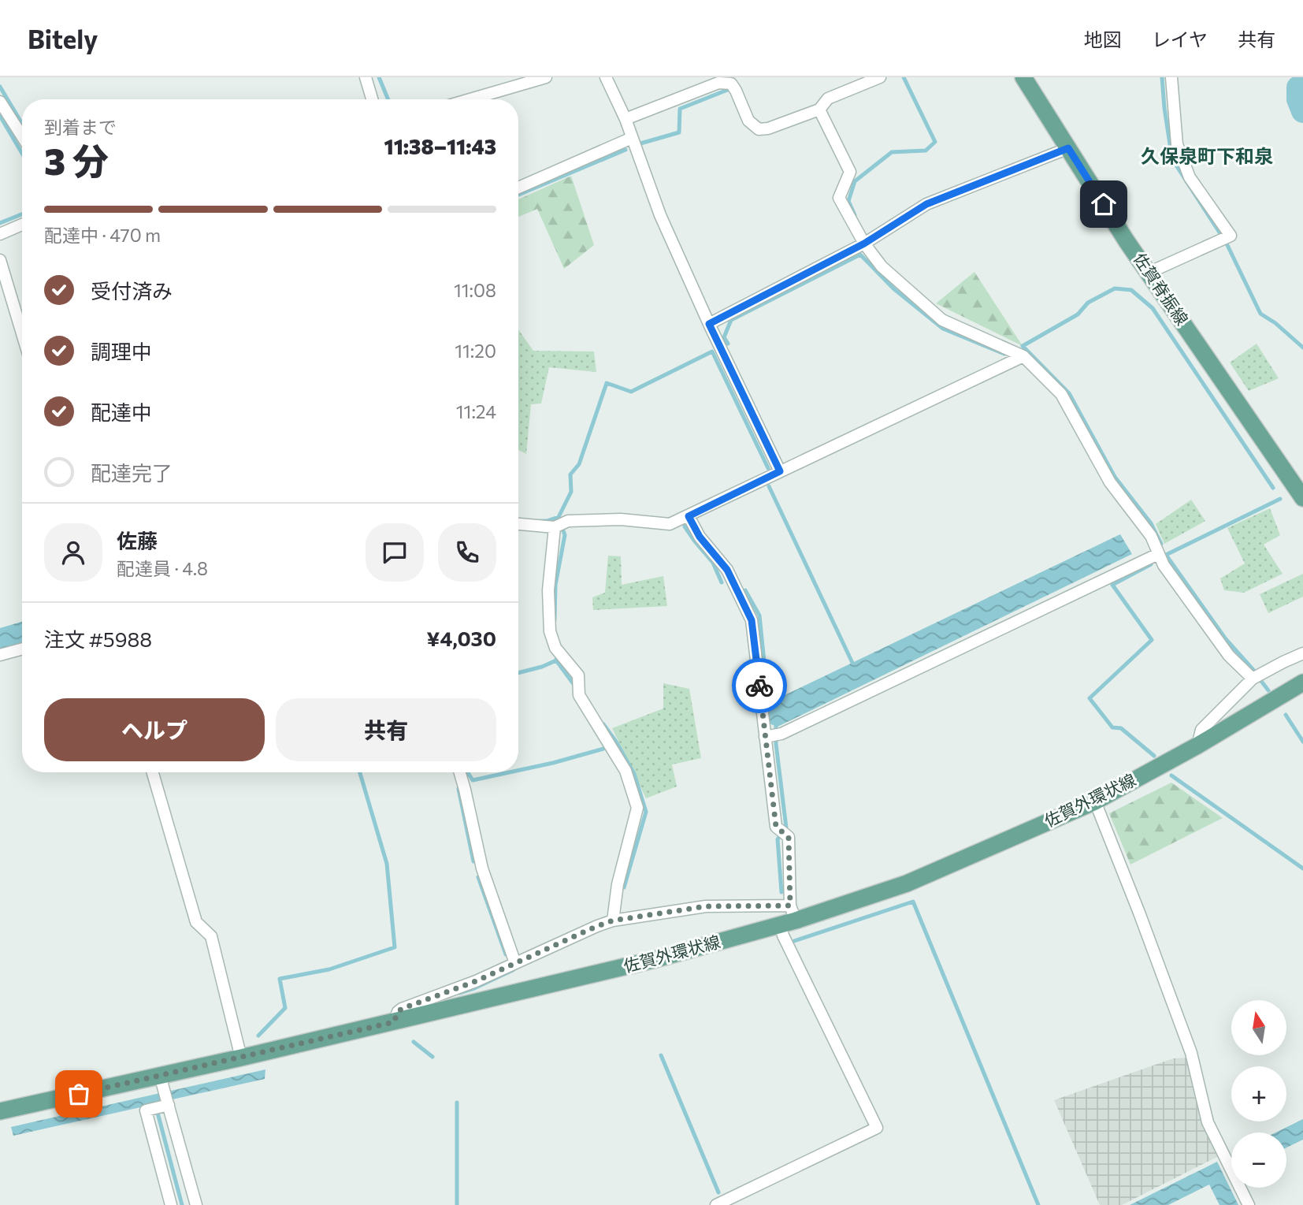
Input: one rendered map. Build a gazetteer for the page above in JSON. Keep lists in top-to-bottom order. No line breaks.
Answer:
{"streets":{"main road":["佐賀脊振線","佐賀外環状線"]},"districts":["久保泉町下和泉"],"north":"top","page":{"header":"Bitely","nav":["地図","レイヤ","共有"],"heading":["3 分","到着まで","11:38–11:43"],"panel":["佐藤","配達員 · 4.8","注文 #5988","¥4,030"],"bar":"配達中 · 470 m","list":[["受付済み","11:08"],["調理中","11:20"],["配達中","11:24"],"配達完了"],"buttons":["ヘルプ","共有"],"map_buttons":["+","−"]}}
